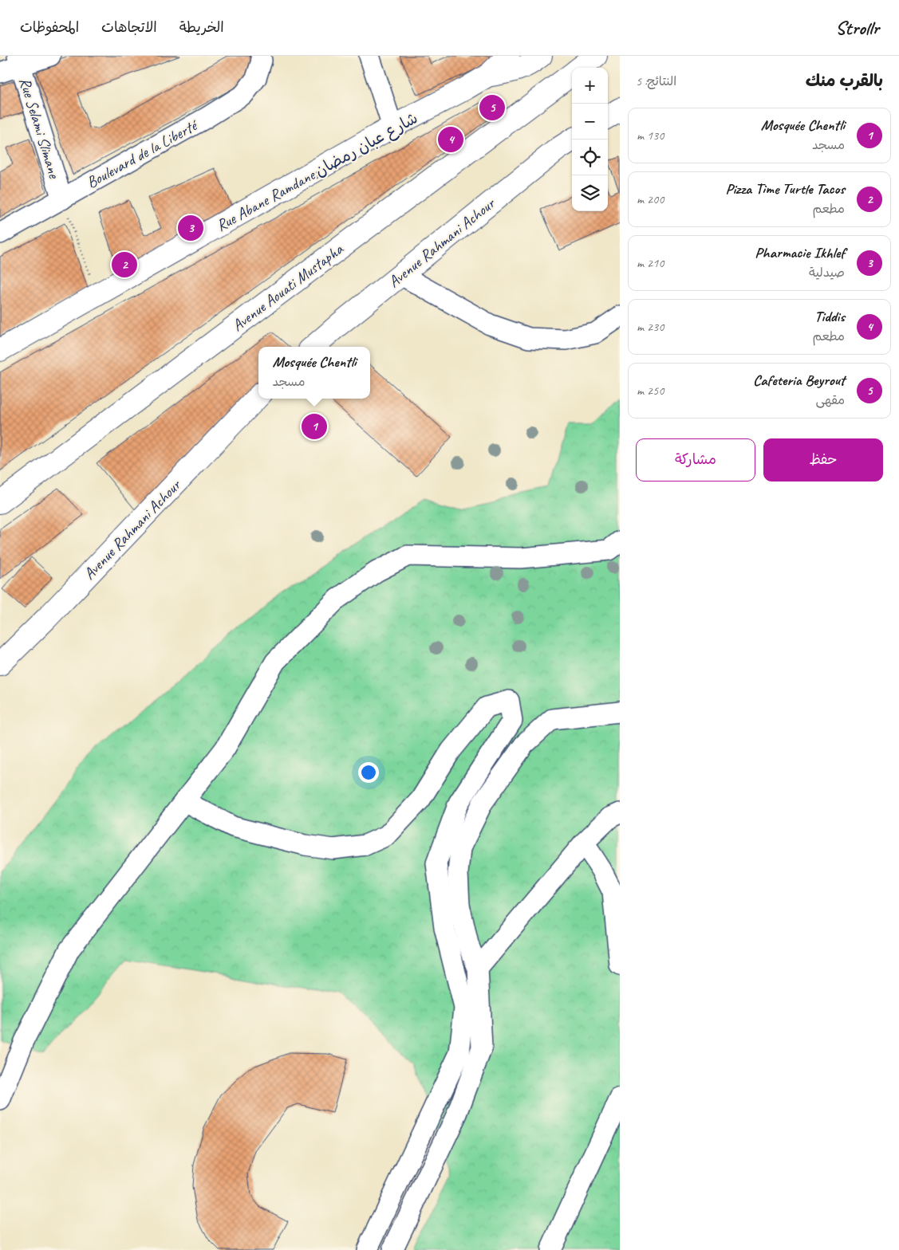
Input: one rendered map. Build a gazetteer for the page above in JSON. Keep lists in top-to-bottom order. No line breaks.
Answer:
{"streets":{"street":["Rue Selami Slimane","Boulevard de la Liberté","Rue Abane Ramdane;شارع عبان رمضان","Avenue Rahmani Achour","Avenue Aouati Mustapha"]},"crossings":[["Rue Selami Slimane","Boulevard de la Liberté"]],"page":{"header":"Strollr","nav":["الخريطة","الاتجاهات","المحفوظات"],"heading":["بالقرب منك","النتائج: 5"],"map_buttons":["+","−"],"pins":["5","4","3","2","1"],"list":[{"mark":"1","name":"Mosquée Chentli","note":"مسجد","value":"130 m"},{"mark":"2","name":"Pizza Time Turtle Tacos","note":"مطعم","value":"200 m"},{"mark":"3","name":"Pharmacie Ikhlef","note":"صيدلية","value":"210 m"},{"mark":"4","name":"Tiddis","note":"مطعم","value":"230 m"},{"mark":"5","name":"Cafeteria Beyrout","note":"مقهى","value":"250 m"}],"popup":["Mosquée Chentli","مسجد"],"buttons":["حفظ","مشاركة"]}}
